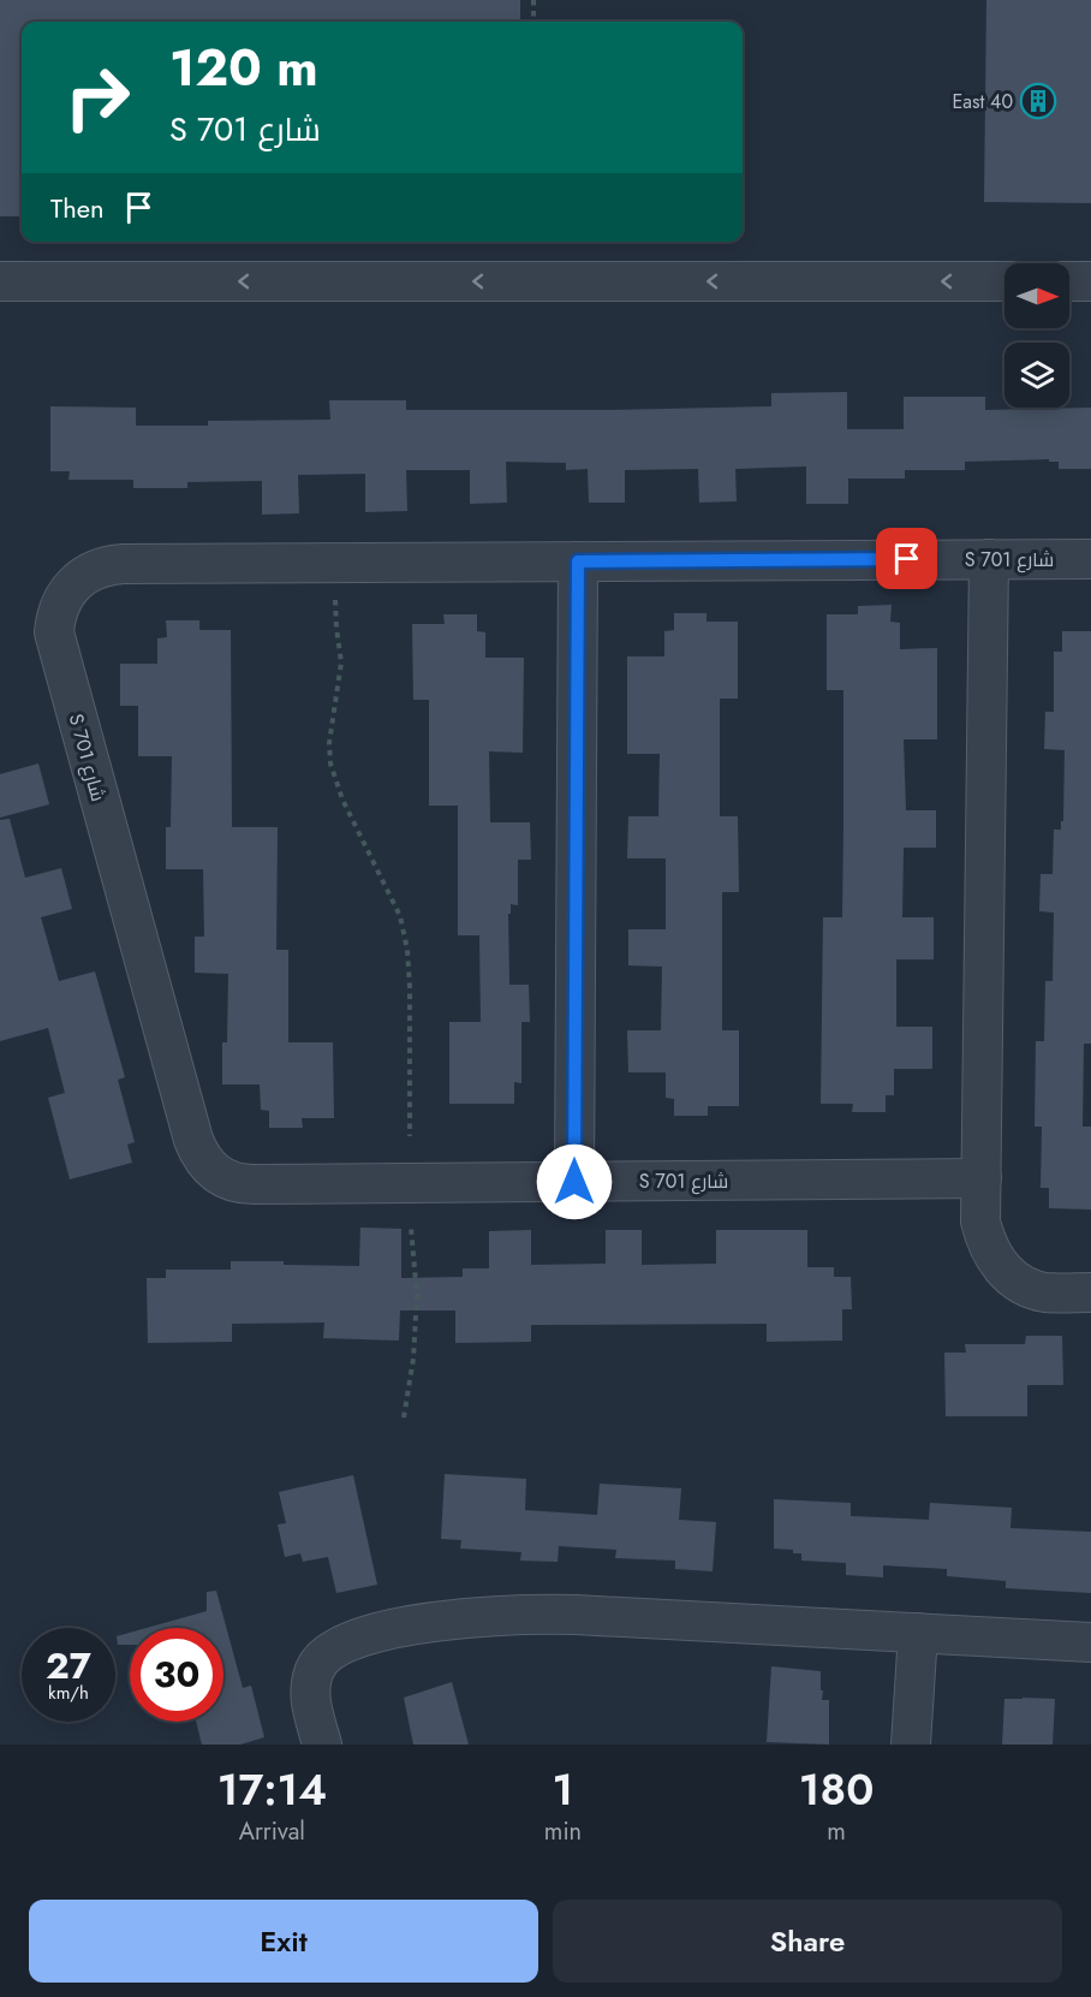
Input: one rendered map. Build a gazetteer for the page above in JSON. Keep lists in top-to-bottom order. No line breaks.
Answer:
{"streets":{"street":["S 701 شارع"]},"places":{"building":["East 40"]},"north":"right","page":{"turn":["120 m","S 701 شارع"],"then":"Then","speed":"27 km/h","limit":"30","eta":["17:14","Arrival","1","min","180","m"],"buttons":["Exit","Share"]}}
